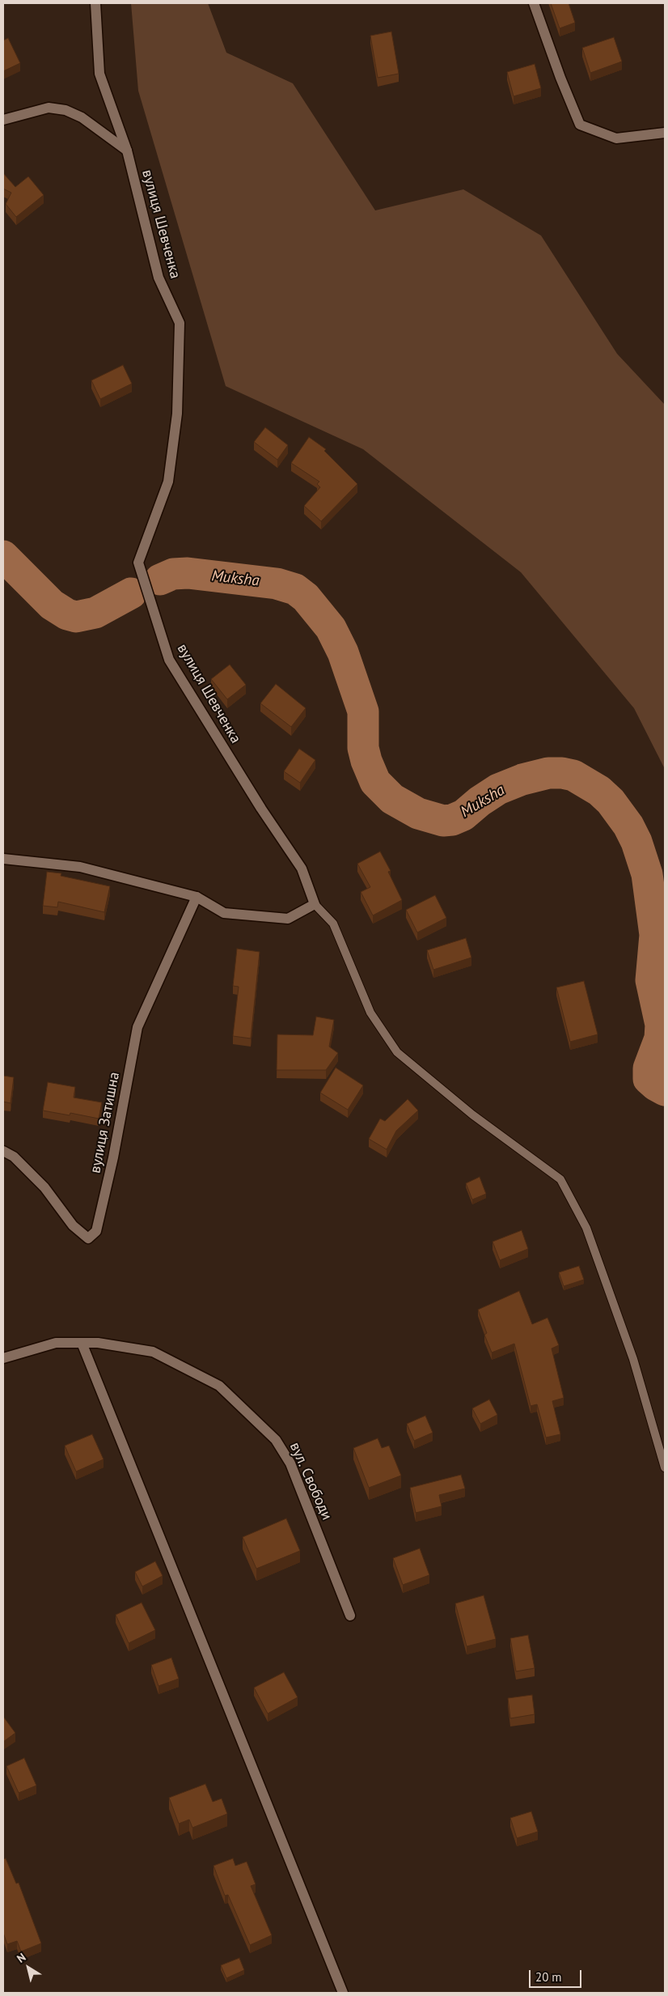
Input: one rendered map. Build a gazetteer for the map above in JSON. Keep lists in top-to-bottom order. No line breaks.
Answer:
{"streets":{"street":["вулиця Шевченка","вулиця Затишна","вул. Свободи"]},"water":["Muksha"],"scale_bar":"20 m","north":"top left"}
